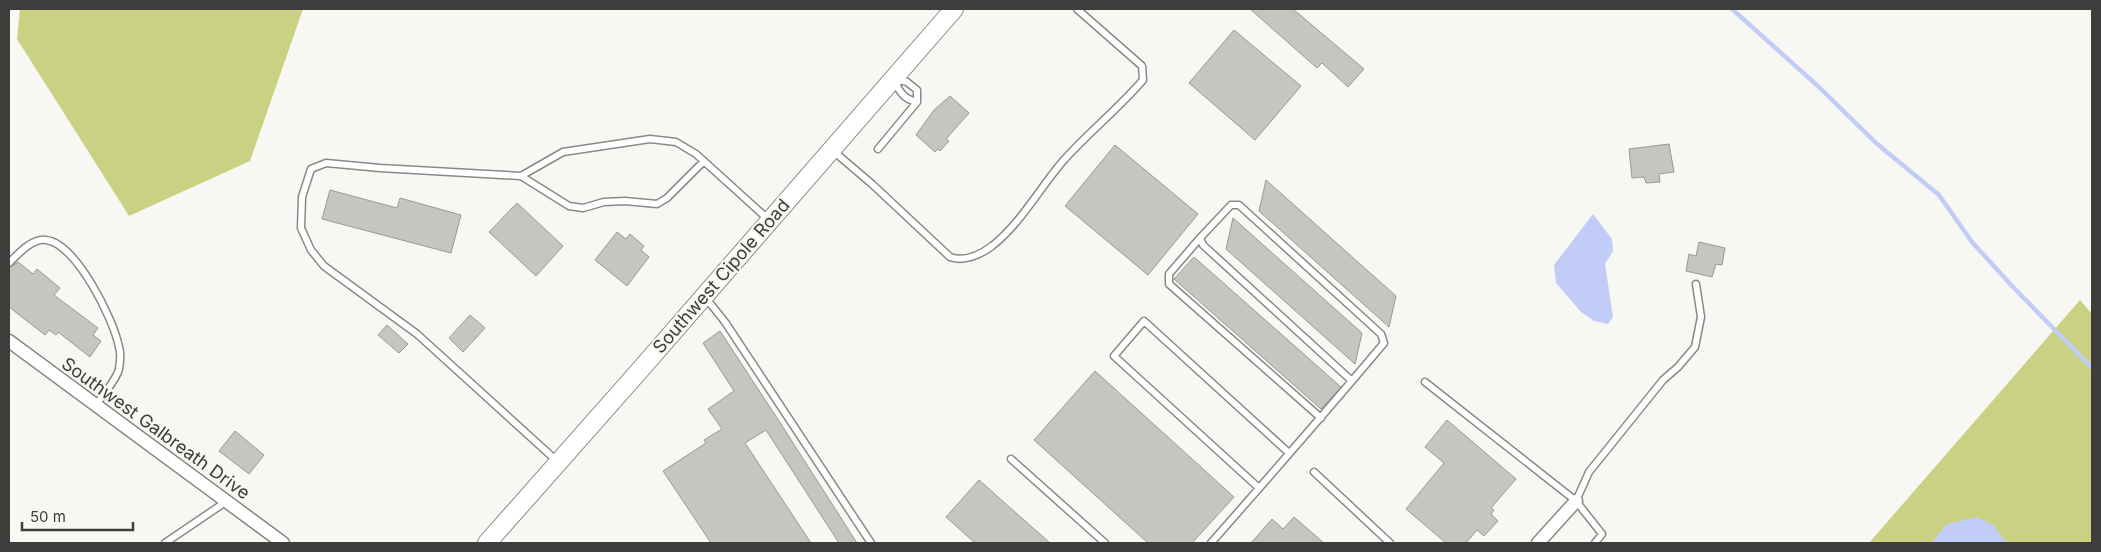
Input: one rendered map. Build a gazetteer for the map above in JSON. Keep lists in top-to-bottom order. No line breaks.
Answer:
{"streets":{"street":["Southwest Cipole Road","Southwest Galbreath Drive"]},"scale_bar":"50 m"}
